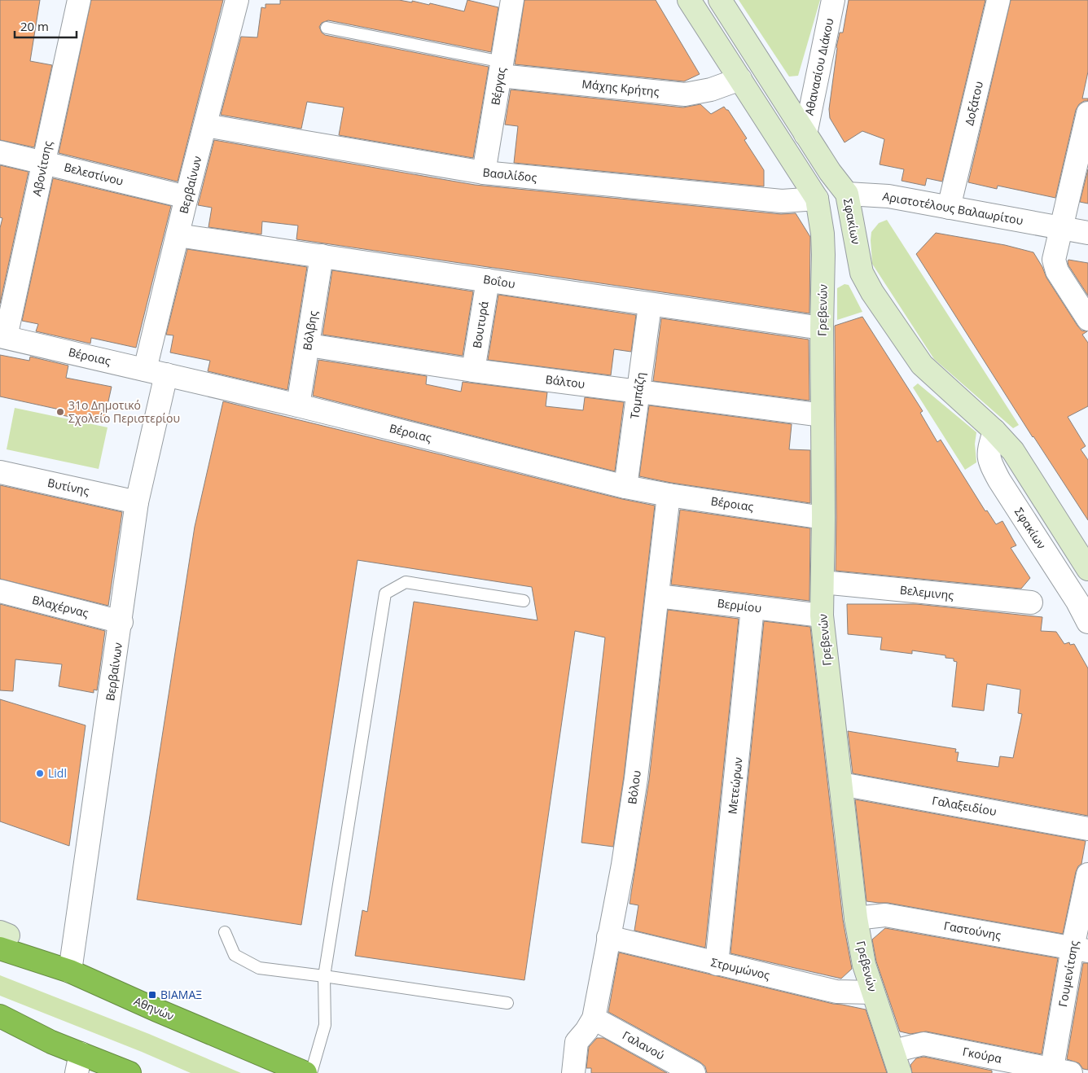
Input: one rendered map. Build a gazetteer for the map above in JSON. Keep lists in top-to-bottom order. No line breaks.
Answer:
{"streets":{"highway":["Αθηνών"],"street":["Αθανασίου Διάκου","Βέργας","Μάχης Κρήτης","Δοξάτου","Αβονίτσης","Βελεστίνου","Βασιλίδος","Βερβαίνων","Αριστοτέλους Βαλαωρίτου","Σφακίων","Βοΐου","Γρεβενών","Βουτυρά","Βόλβης","Βέροιας","Βάλτου","Τομπάζη","Βυτίνης","Βελεμινης","Βερμίου","Βλαχέρνας","Μετεώρων","Βόλου","Γαλαξειδίου","Γαστούνης","Στρυμώνος","Γουμενίτσης","Γαλανού","Γκούρα"]},"crossings":[["Αθανασίου Διάκου","Σφακίων"],["Βέργας","Μάχης Κρήτης"],["Βέργας","Βασιλίδος"],["Δοξάτου","Αριστοτέλους Βαλαωρίτου"],["Αβονίτσης","Βελεστίνου"],["Αβονίτσης","Βέροιας"],["Βελεστίνου","Βερβαίνων"],["Βασιλίδος","Βερβαίνων"],["Βασιλίδος","Αριστοτέλους Βαλαωρίτου"],["Βασιλίδος","Γρεβενών"],["Βερβαίνων","Βοΐου"],["Βερβαίνων","Βέροιας"],["Βερβαίνων","Βυτίνης"],["Βερβαίνων","Βλαχέρνας"],["Βερβαίνων","Αθηνών"],["Αριστοτέλους Βαλαωρίτου","Σφακίων"],["Αριστοτέλους Βαλαωρίτου","Γρεβενών"],["Βοΐου","Γρεβενών"],["Βοΐου","Βουτυρά"],["Βοΐου","Βόλβης"],["Βοΐου","Τομπάζη"],["Γρεβενών","Βέροιας"],["Γρεβενών","Βάλτου"],["Γρεβενών","Βελεμινης"],["Γρεβενών","Βερμίου"],["Γρεβενών","Γαλαξειδίου"],["Γρεβενών","Γαστούνης"],["Γρεβενών","Στρυμώνος"],["Γρεβενών","Γκούρα"],["Βουτυρά","Βάλτου"],["Βόλβης","Βέροιας"],["Βόλβης","Βάλτου"],["Βέροιας","Τομπάζη"],["Βέροιας","Βόλου"],["Βάλτου","Τομπάζη"],["Βερμίου","Μετεώρων"],["Βερμίου","Βόλου"],["Μετεώρων","Στρυμώνος"],["Βόλου","Στρυμώνος"],["Βόλου","Γαλανού"],["Γαστούνης","Γουμενίτσης"],["Γουμενίτσης","Γκούρα"]],"places":{"other":["31ο Δημοτικό Σχολείο Περιστερίου","Lidl"],"transit":["ΒΙΑΜΑΞ"]},"scale_bar":"20 m"}
